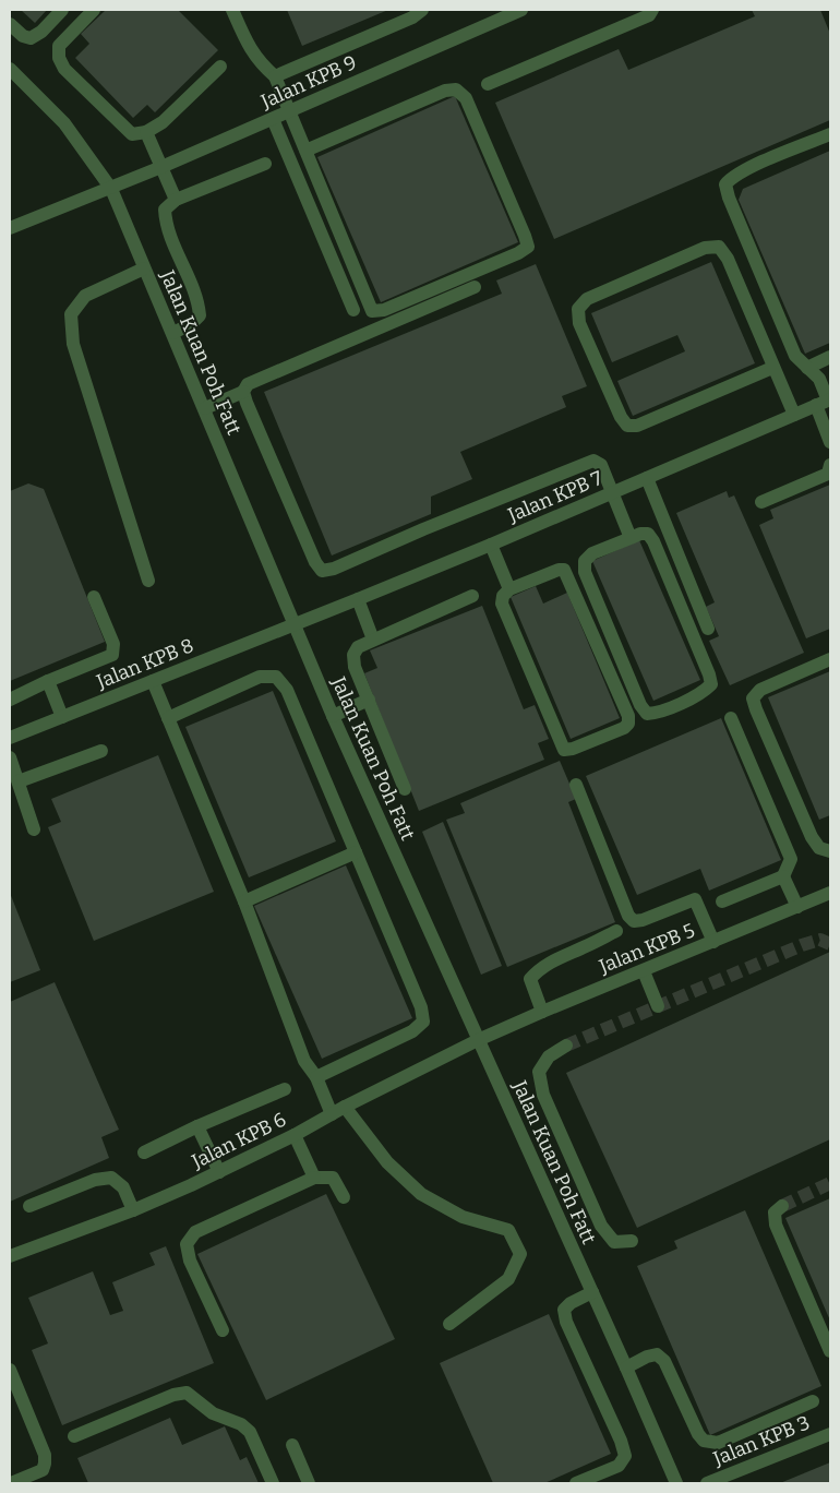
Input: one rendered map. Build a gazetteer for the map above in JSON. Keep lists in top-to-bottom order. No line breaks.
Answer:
{"streets":{"street":["Jalan KPB 9","Jalan Kuan Poh Fatt","Jalan KPB 7","Jalan KPB 8","Jalan KPB 5","Jalan KPB 6","Jalan KPB 3"]},"crossings":[["Jalan KPB 9","Jalan Kuan Poh Fatt"],["Jalan Kuan Poh Fatt","Jalan KPB 7"],["Jalan Kuan Poh Fatt","Jalan KPB 8"],["Jalan Kuan Poh Fatt","Jalan KPB 5"],["Jalan Kuan Poh Fatt","Jalan KPB 6"],["Jalan KPB 7","Jalan KPB 8"],["Jalan KPB 5","Jalan KPB 6"]]}
